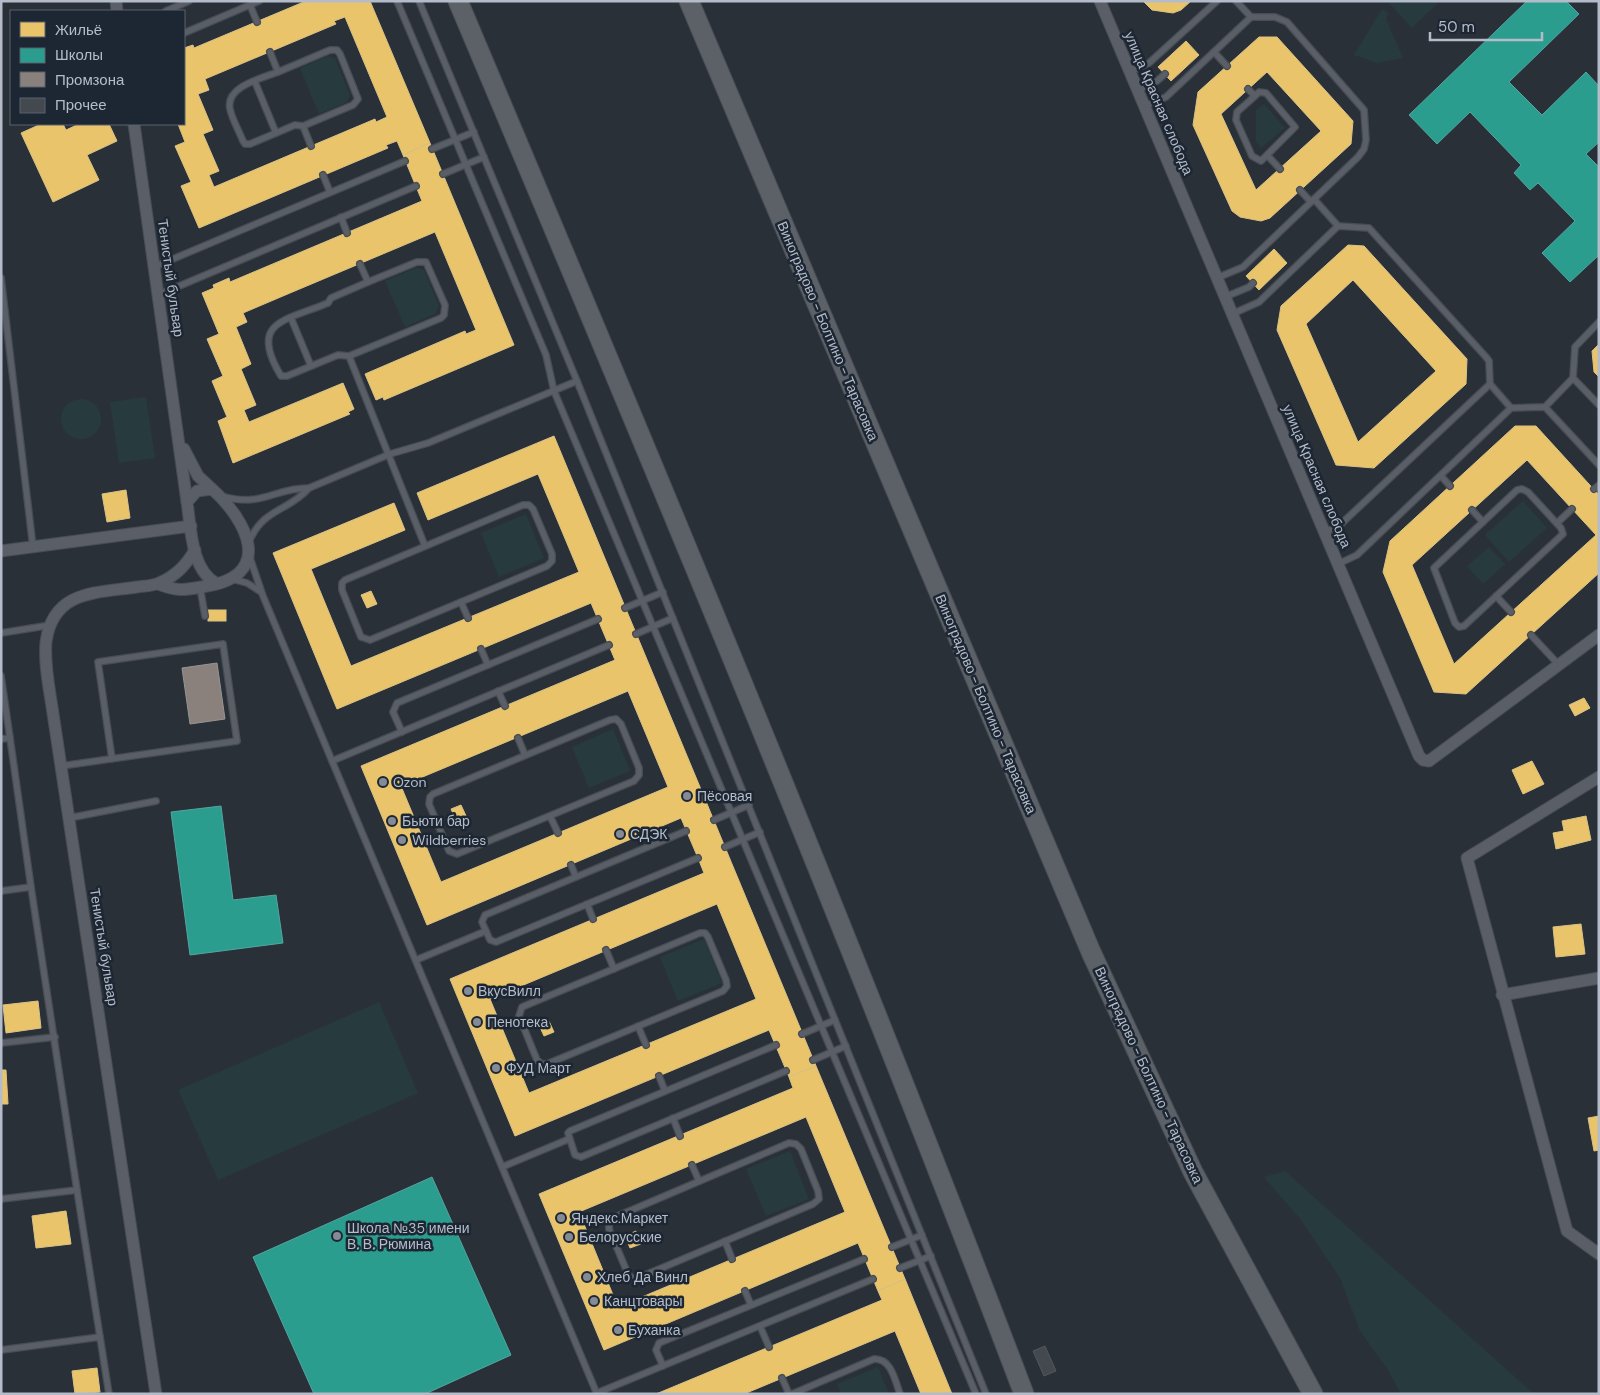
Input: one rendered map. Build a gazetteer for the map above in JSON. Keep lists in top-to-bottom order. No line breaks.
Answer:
{"streets":{"main road":["Виноградово - Болтино - Тарасовка"],"street":["улица Красная слобода","Тенистый бульвар"]},"places":["Ozon","Пёсовая","Бьюти бар","СДЭК","Wildberries","ВкусВилл","Пенотека","ФУД Март","Яндекс.Маркет","Школа №35 имени В. В. Рюмина","Белорусские","Хлеб Да Винл","Канцтовары","Буханка"],"legend":["Жильё","Школы","Промзона","Прочее"],"scale_bar":"50 m"}
